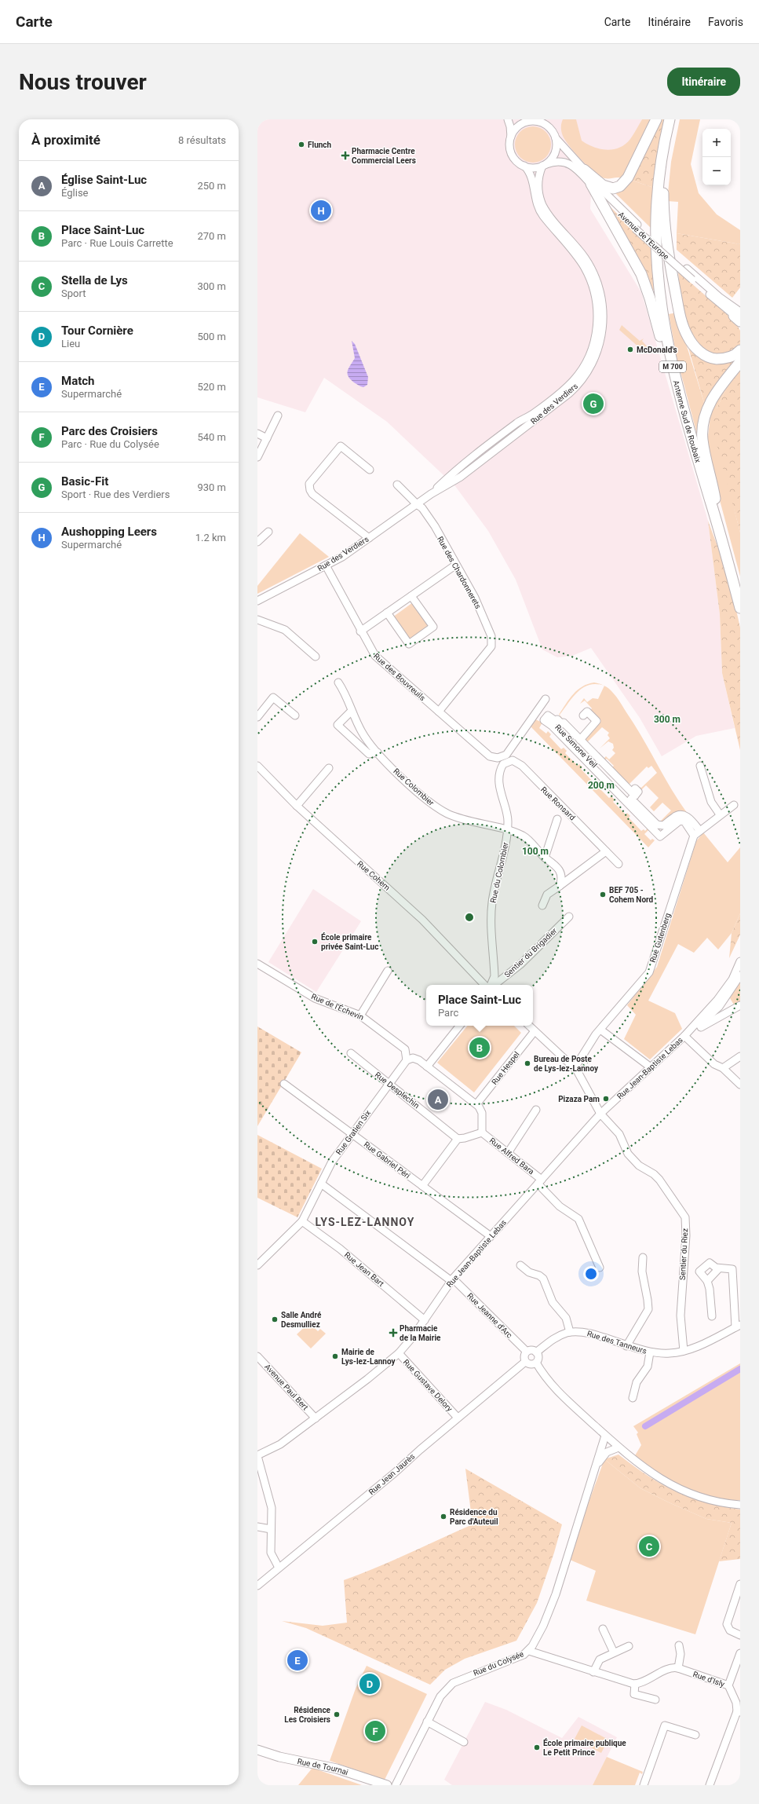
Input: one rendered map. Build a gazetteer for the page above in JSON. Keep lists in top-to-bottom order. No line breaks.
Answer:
{"streets":{"highway":["M 700","Antenne Sud de Roubaix"],"main road":["Rue de Tournai"],"street":["Avenue de l'Europe","Rue des Verdiers","Rue des Chardonnerets","Rue des Bouvreuils","Rue Colombier","Rue Ronsard","Rue du Colombier","Rue Cohem","Rue Gutenberg","Sentier du Brigadier","Rue de l'Échevin","Rue Hespel","Rue Jean-Baptiste Lebas","Rue Desplechin","Rue Gratien Six","Rue Alfred Bara","Rue Gabriel Péri","Sentier du Riez","Rue Jean Bart","Rue Jeanne d'Arc","Rue des Tanneurs","Rue Gustave Delory","Avenue Paul Bert","Rue Jean Jaurès","Rue du Colysée","Rue d'Isly"]},"crossings":[["Avenue de l'Europe","Rue des Verdiers"],["Rue des Verdiers","Rue des Chardonnerets"],["Rue des Verdiers","Rue des Bouvreuils"],["Rue des Chardonnerets","Rue des Bouvreuils"],["Rue des Bouvreuils","Rue Ronsard"],["Rue des Bouvreuils","Rue du Colombier"],["Rue Colombier","Rue du Colombier"],["Rue Ronsard","Rue du Colombier"],["Rue de l'Échevin","Rue Gratien Six"],["Rue Jean-Baptiste Lebas","Rue Alfred Bara"],["Rue Jean-Baptiste Lebas","Rue Gabriel Péri"],["Rue Jean-Baptiste Lebas","Sentier du Riez"],["Rue Jean-Baptiste Lebas","Rue Jean Bart"],["Rue Jean-Baptiste Lebas","Rue Jeanne d'Arc"],["Rue Jean-Baptiste Lebas","Rue Gustave Delory"],["Rue Jean-Baptiste Lebas","Avenue Paul Bert"],["Rue Desplechin","Rue Gratien Six"],["Rue Gratien Six","Rue Gabriel Péri"],["Rue Gratien Six","Rue Jean Bart"],["Rue Gratien Six","Rue Jeanne d'Arc"],["Sentier du Riez","Rue des Tanneurs"],["Rue Jeanne d'Arc","Rue des Tanneurs"],["Rue Jeanne d'Arc","Rue Jean Jaurès"],["Rue des Tanneurs","Rue Jean Jaurès"],["Rue Gustave Delory","Rue Jean Jaurès"]],"districts":["LYS-LEZ-LANNOY"],"places":{"other":["Flunch","McDonald's","BEF 705 - Cohem Nord","École primaire privée Saint-Luc","Bureau de Poste de Lys-lez-Lannoy","Pizaza Pam","Salle André Desmulliez","Mairie de Lys-lez-Lannoy","Résidence du Parc d'Auteuil","Résidence Les Croisiers","École primaire publique Le Petit Prince"],"health":["Pharmacie Centre Commercial Leers","Pharmacie de la Mairie"]},"page":{"header":"Carte","nav":["Carte","Itinéraire","Favoris"],"buttons":"Itinéraire","title":"Nous trouver","heading":["À proximité","8 résultats"],"map_buttons":["+","−"],"list":[{"mark":"A","name":"Église Saint-Luc","note":"Église","value":"250 m"},{"mark":"B","name":"Place Saint-Luc","note":"Parc · Rue Louis Carrette","value":"270 m"},{"mark":"C","name":"Stella de Lys","note":"Sport","value":"300 m"},{"mark":"D","name":"Tour Cornière","note":"Lieu","value":"500 m"},{"mark":"E","name":"Match","note":"Supermarché","value":"520 m"},{"mark":"F","name":"Parc des Croisiers","note":"Parc · Rue du Colysée","value":"540 m"},{"mark":"G","name":"Basic-Fit","note":"Sport · Rue des Verdiers","value":"930 m"},{"mark":"H","name":"Aushopping Leers","note":"Supermarché","value":"1.2 km"}],"pins":["H","G","B","A","C","E","D","F"],"popup":["Place Saint-Luc","Parc"]},"rings":["300 m","200 m","100 m"]}
